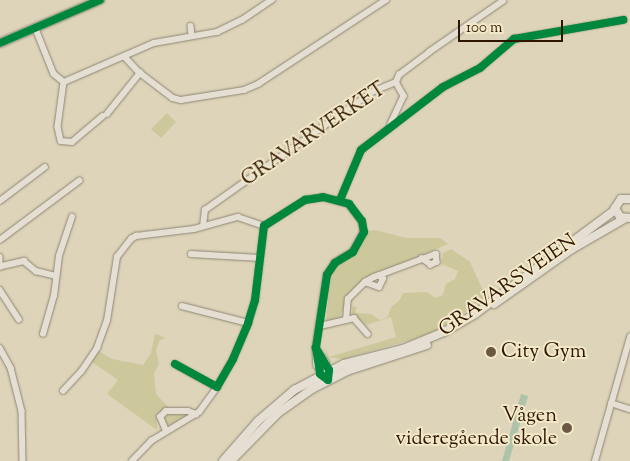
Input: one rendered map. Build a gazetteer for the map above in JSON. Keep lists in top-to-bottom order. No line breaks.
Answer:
{"streets":{"main road":["GRAVARSVEIEN"],"street":["GRAVARVERKET"]},"places":["City Gym","Vågen videregående skole"],"scale_bar":"100 m"}
